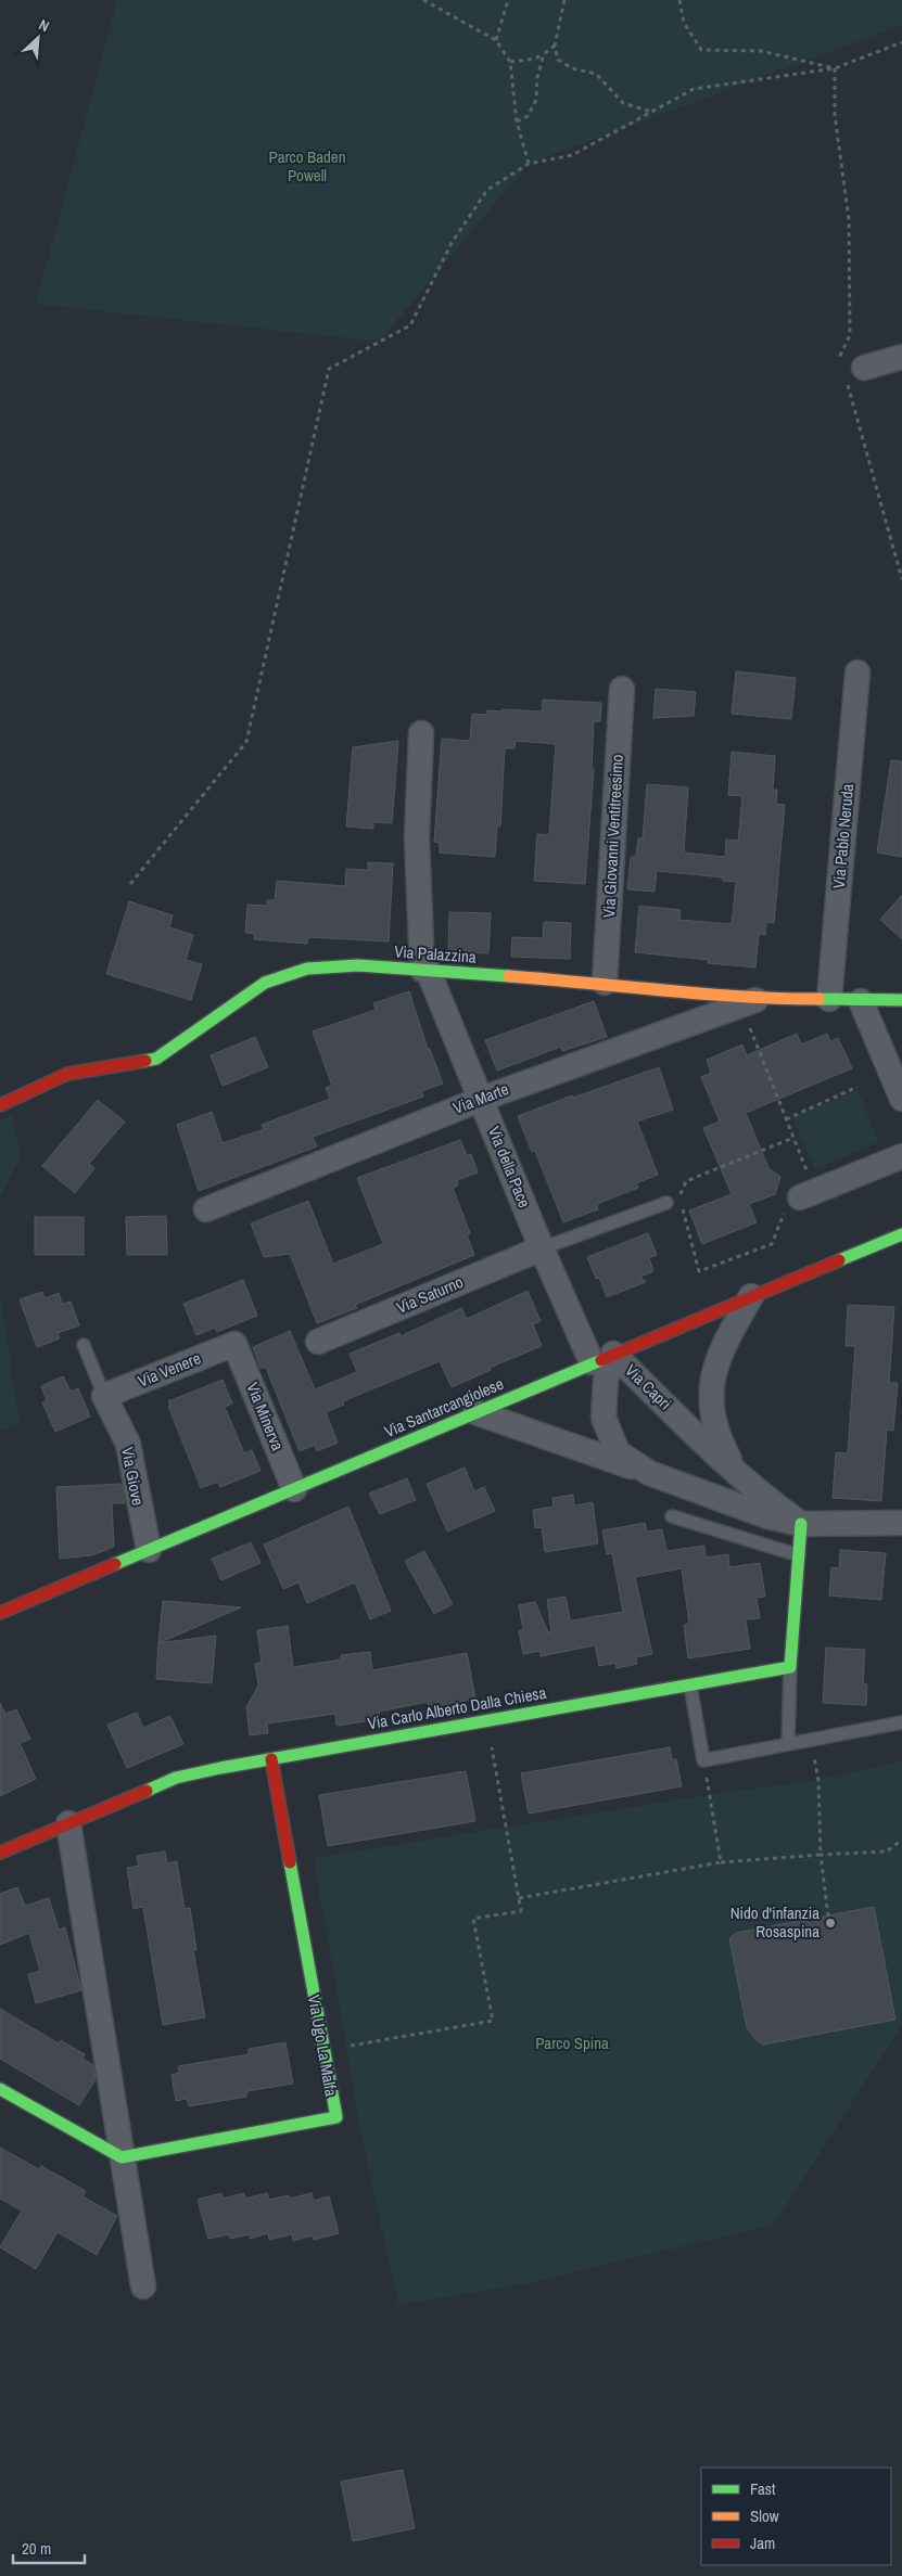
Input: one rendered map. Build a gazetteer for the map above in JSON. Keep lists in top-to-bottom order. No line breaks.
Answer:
{"streets":{"street":["Via Giovanni Ventitreesimo","Via Pablo Neruda","Via Palazzina","Via Marte","Via della Pace","Via Saturno","Via Venere","Via Capri","Via Santarcangiolese","Via Minerva","Via Giove","Via Carlo Alberto Dalla Chiesa","Via Ugo La Malfa"]},"crossings":[["Via Giovanni Ventitreesimo","Via Palazzina"],["Via Pablo Neruda","Via Palazzina"],["Via Palazzina","Via Marte"],["Via Palazzina","Via della Pace"],["Via Marte","Via della Pace"],["Via della Pace","Via Saturno"],["Via della Pace","Via Capri"],["Via della Pace","Via Santarcangiolese"],["Via Venere","Via Minerva"],["Via Venere","Via Giove"],["Via Capri","Via Santarcangiolese"],["Via Santarcangiolese","Via Minerva"],["Via Santarcangiolese","Via Giove"],["Via Carlo Alberto Dalla Chiesa","Via Ugo La Malfa"]],"parks":["Parco Baden Powell","Parco Spina"],"places":["Nido d'infanzia Rosaspina"],"legend":["Fast","Slow","Jam"],"scale_bar":"20 m","north":"top right"}
